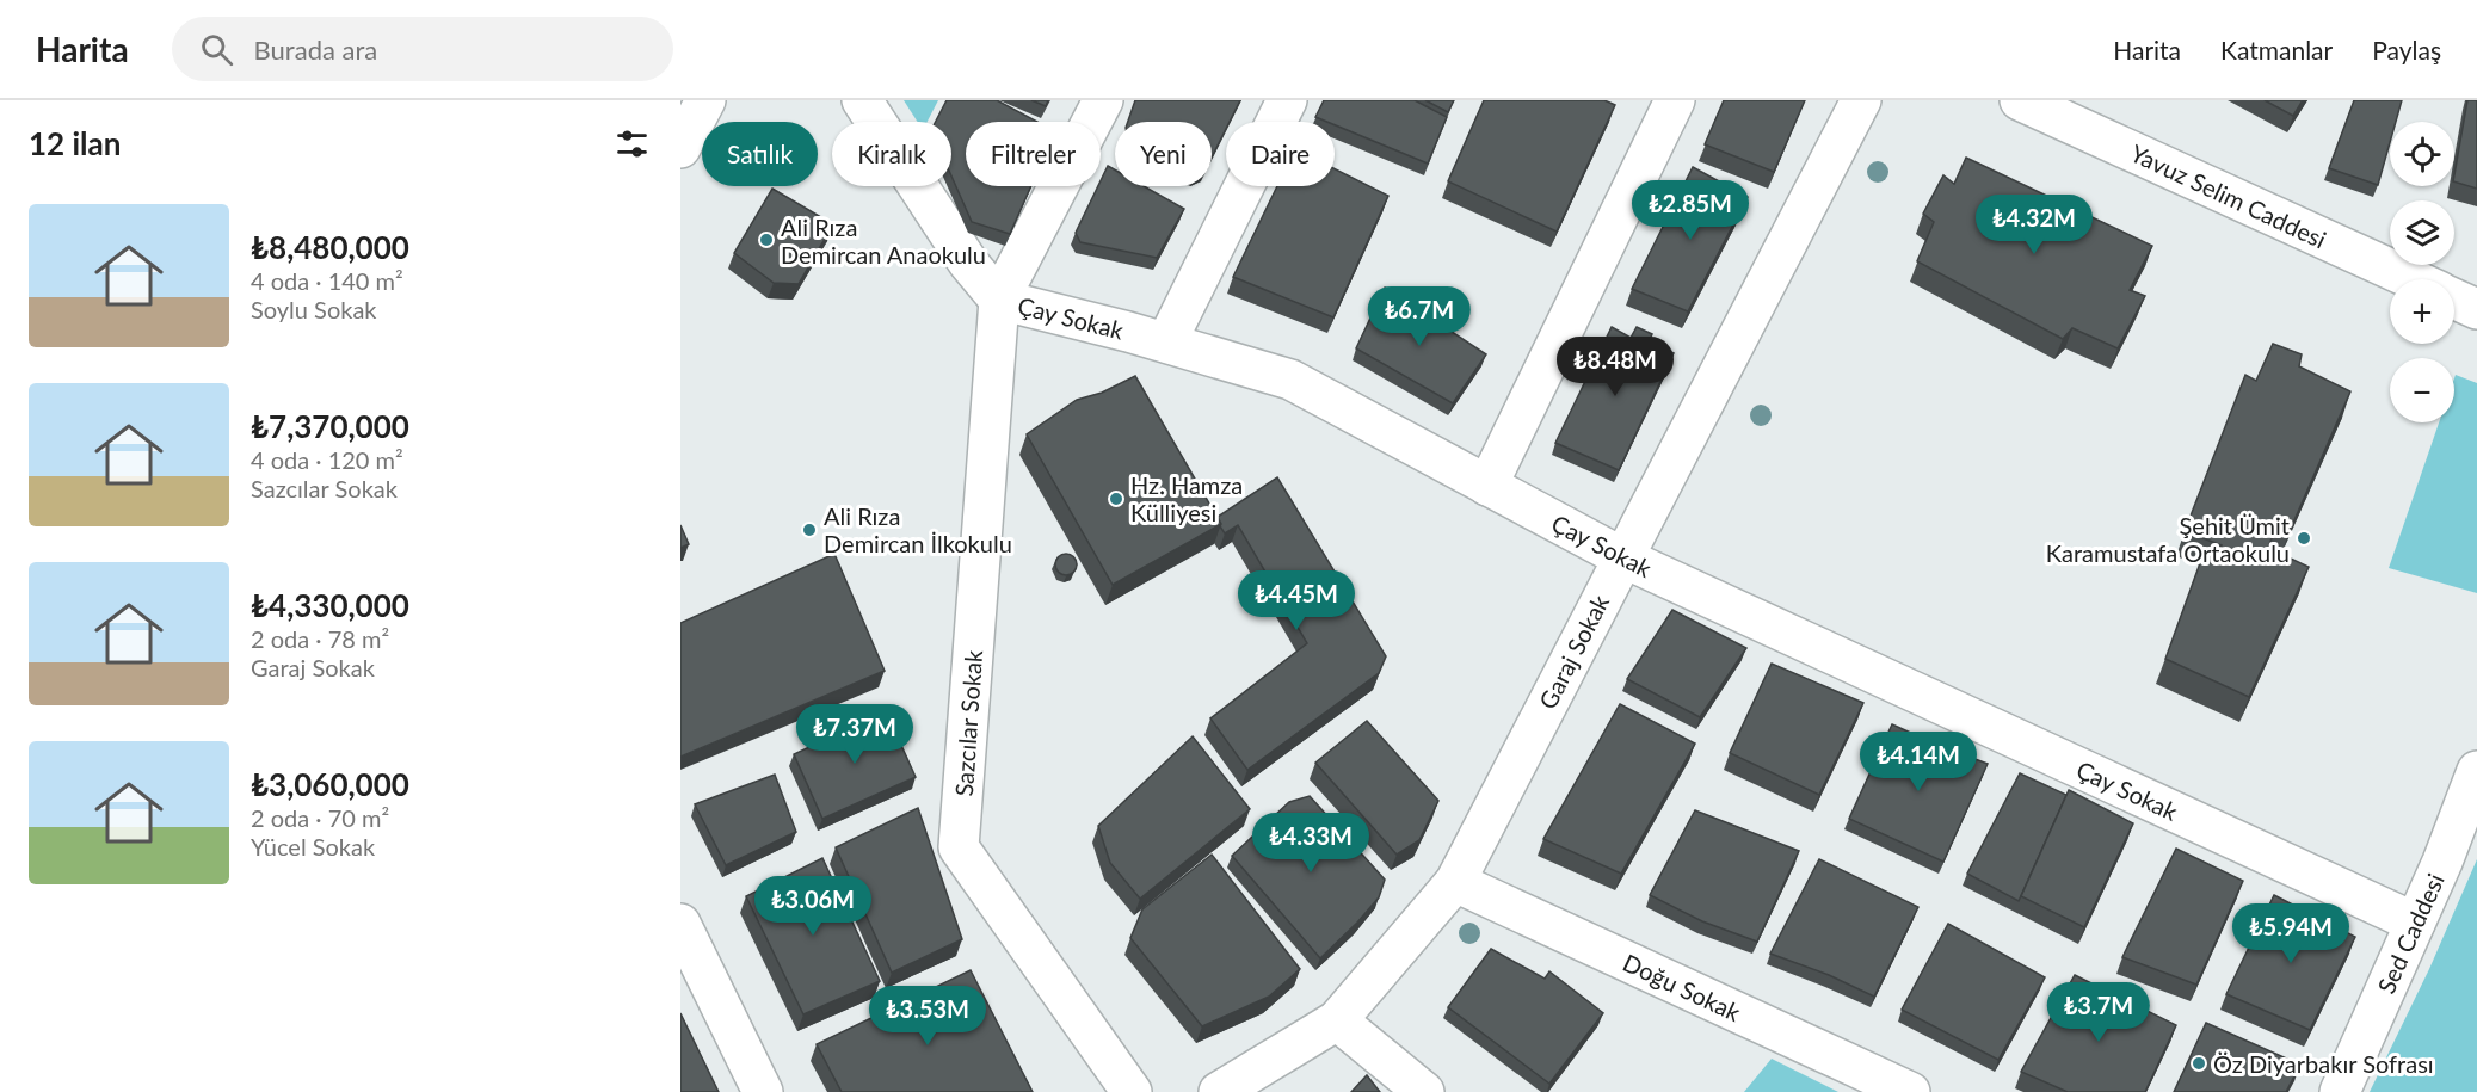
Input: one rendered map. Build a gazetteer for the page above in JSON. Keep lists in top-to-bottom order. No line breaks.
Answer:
{"streets":{"street":["Yavuz Selim Caddesi","Çay Sokak","Garaj Sokak","Sazcılar Sokak","Sed Caddesi","Doğu Sokak"]},"crossings":[["Çay Sokak","Garaj Sokak"],["Çay Sokak","Sazcılar Sokak"],["Çay Sokak","Sed Caddesi"],["Garaj Sokak","Doğu Sokak"]],"places":["Ali Rıza Demircan Anaokulu","Hz. Hamza Külliyesi","Ali Rıza Demircan İlkokulu","Şehit Ümit Karamustafa Ortaokulu","Öz Diyarbakır Sofrası"],"page":{"header":"Harita","search":"Burada ara","nav":["Harita","Katmanlar","Paylaş"],"heading":"12 ilan","map_buttons":["+","−"],"chip":["Satılık","Kiralık","Filtreler","Yeni","Daire"],"price":["₺2.85M","₺4.32M","₺6.7M","₺8.48M","₺4.45M","₺7.37M","₺4.14M","₺4.33M","₺3.06M","₺5.94M","₺3.7M","₺3.53M"],"list":[{"name":"₺8,480,000","note":"4 oda · 140 m² · Soylu Sokak"},{"name":"₺7,370,000","note":"4 oda · 120 m² · Sazcılar Sokak"},{"name":"₺4,330,000","note":"2 oda · 78 m² · Garaj Sokak"},{"name":"₺3,060,000","note":"2 oda · 70 m² · Yücel Sokak"}]}}
